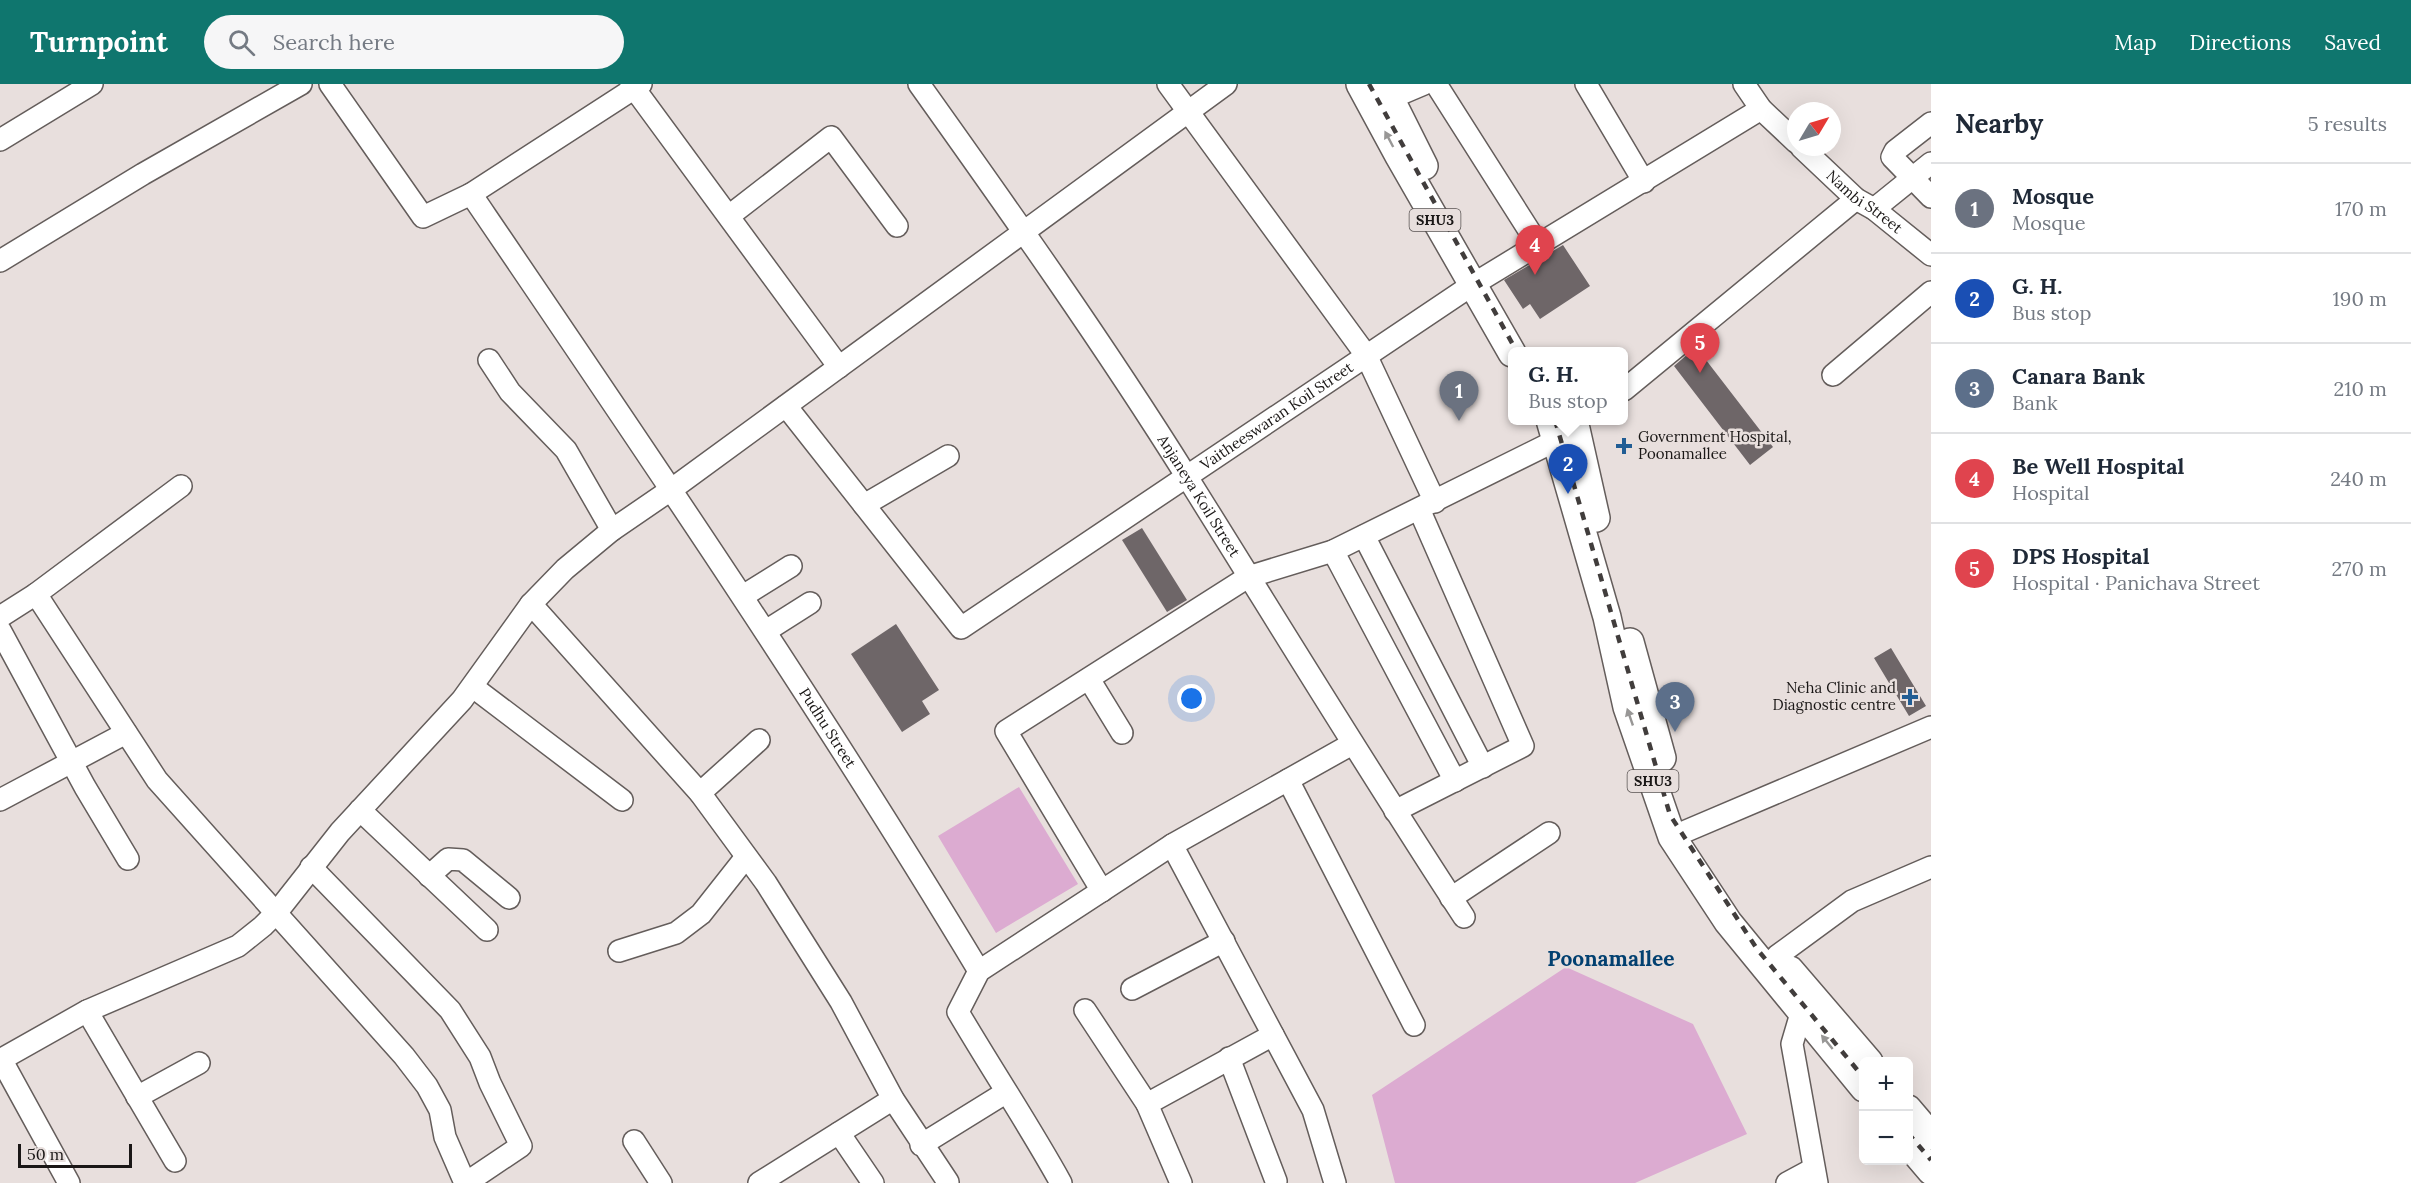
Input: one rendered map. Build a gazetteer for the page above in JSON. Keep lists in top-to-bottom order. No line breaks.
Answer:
{"streets":{"main road":["SHU3"],"street":["Nambi Street","Vaitheeswaran Koil Street","Anjaneya Koil Street","Pudhu Street"]},"crossings":[["SHU3","Vaitheeswaran Koil Street"],["Vaitheeswaran Koil Street","Anjaneya Koil Street"]],"districts":["Poonamallee"],"places":{"health":["Government Hospital, Poonamallee","Neha Clinic and Diagnostic centre"]},"scale_bar":"50 m","north":"top right","page":{"header":"Turnpoint","search":"Search here","nav":["Map","Directions","Saved"],"heading":["Nearby","5 results"],"list":[{"mark":"1","name":"Mosque","note":"Mosque","value":"170 m"},{"mark":"2","name":"G. H.","note":"Bus stop","value":"190 m"},{"mark":"3","name":"Canara Bank","note":"Bank","value":"210 m"},{"mark":"4","name":"Be Well Hospital","note":"Hospital","value":"240 m"},{"mark":"5","name":"DPS Hospital","note":"Hospital · Panichava Street","value":"270 m"}],"pins":["4","5","1","2","3"],"popup":["G. H.","Bus stop"],"map_buttons":["+","−"],"scale":"50 m"}}
